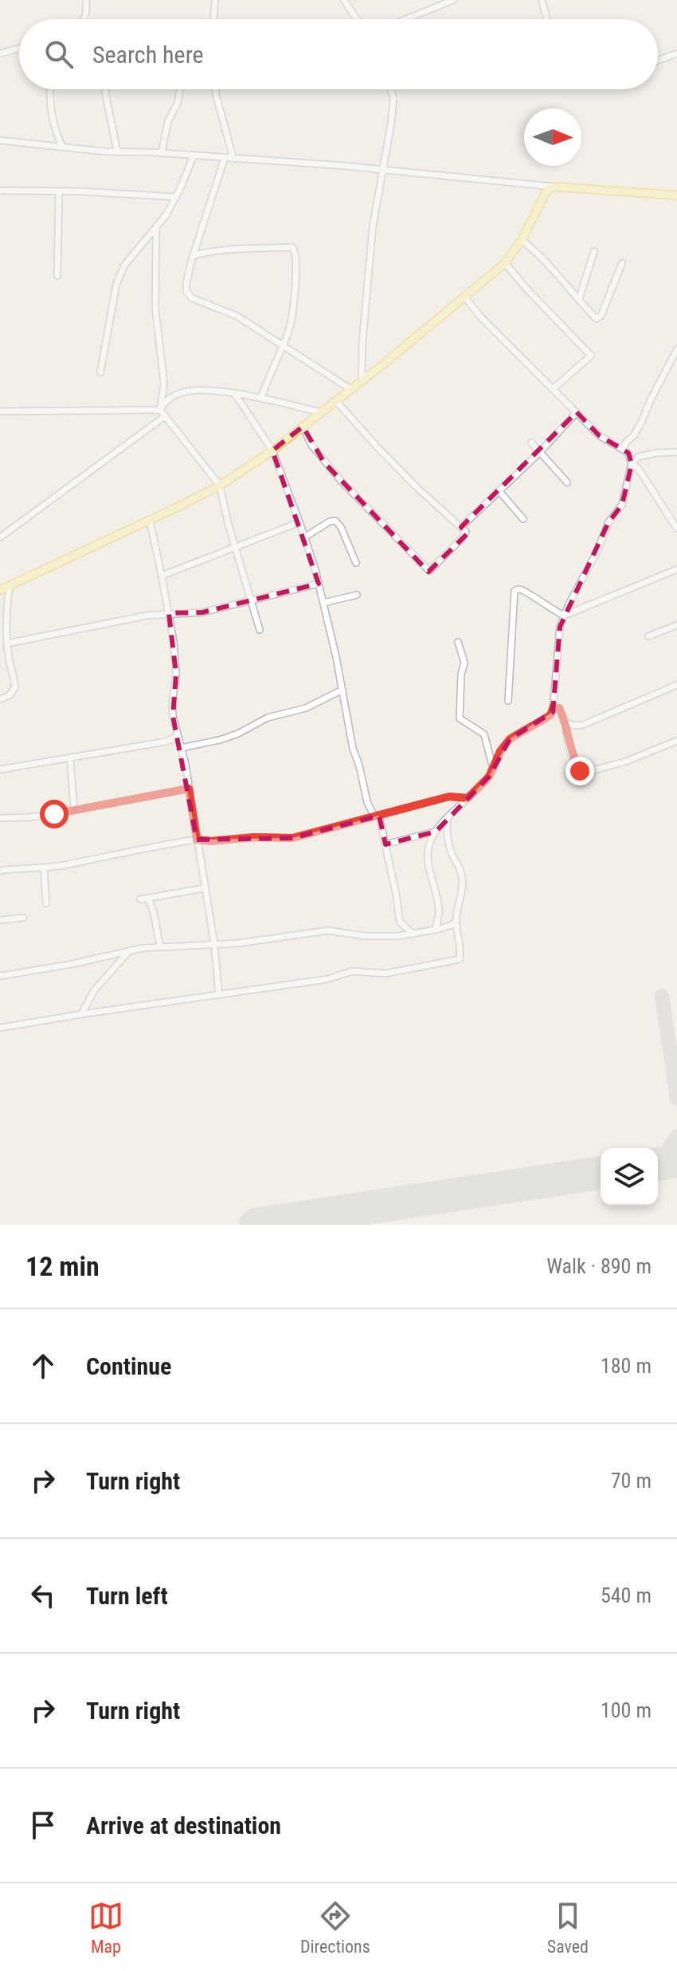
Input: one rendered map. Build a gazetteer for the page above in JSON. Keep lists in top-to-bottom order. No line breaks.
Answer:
{"north":"right","page":{"search":"Search here","heading":["12 min","Walk · 890 m"],"list":[["Continue","180 m"],["Turn right","70 m"],["Turn left","540 m"],["Turn right","100 m"],"Arrive at destination"],"nav":["Map","Directions","Saved"]}}
